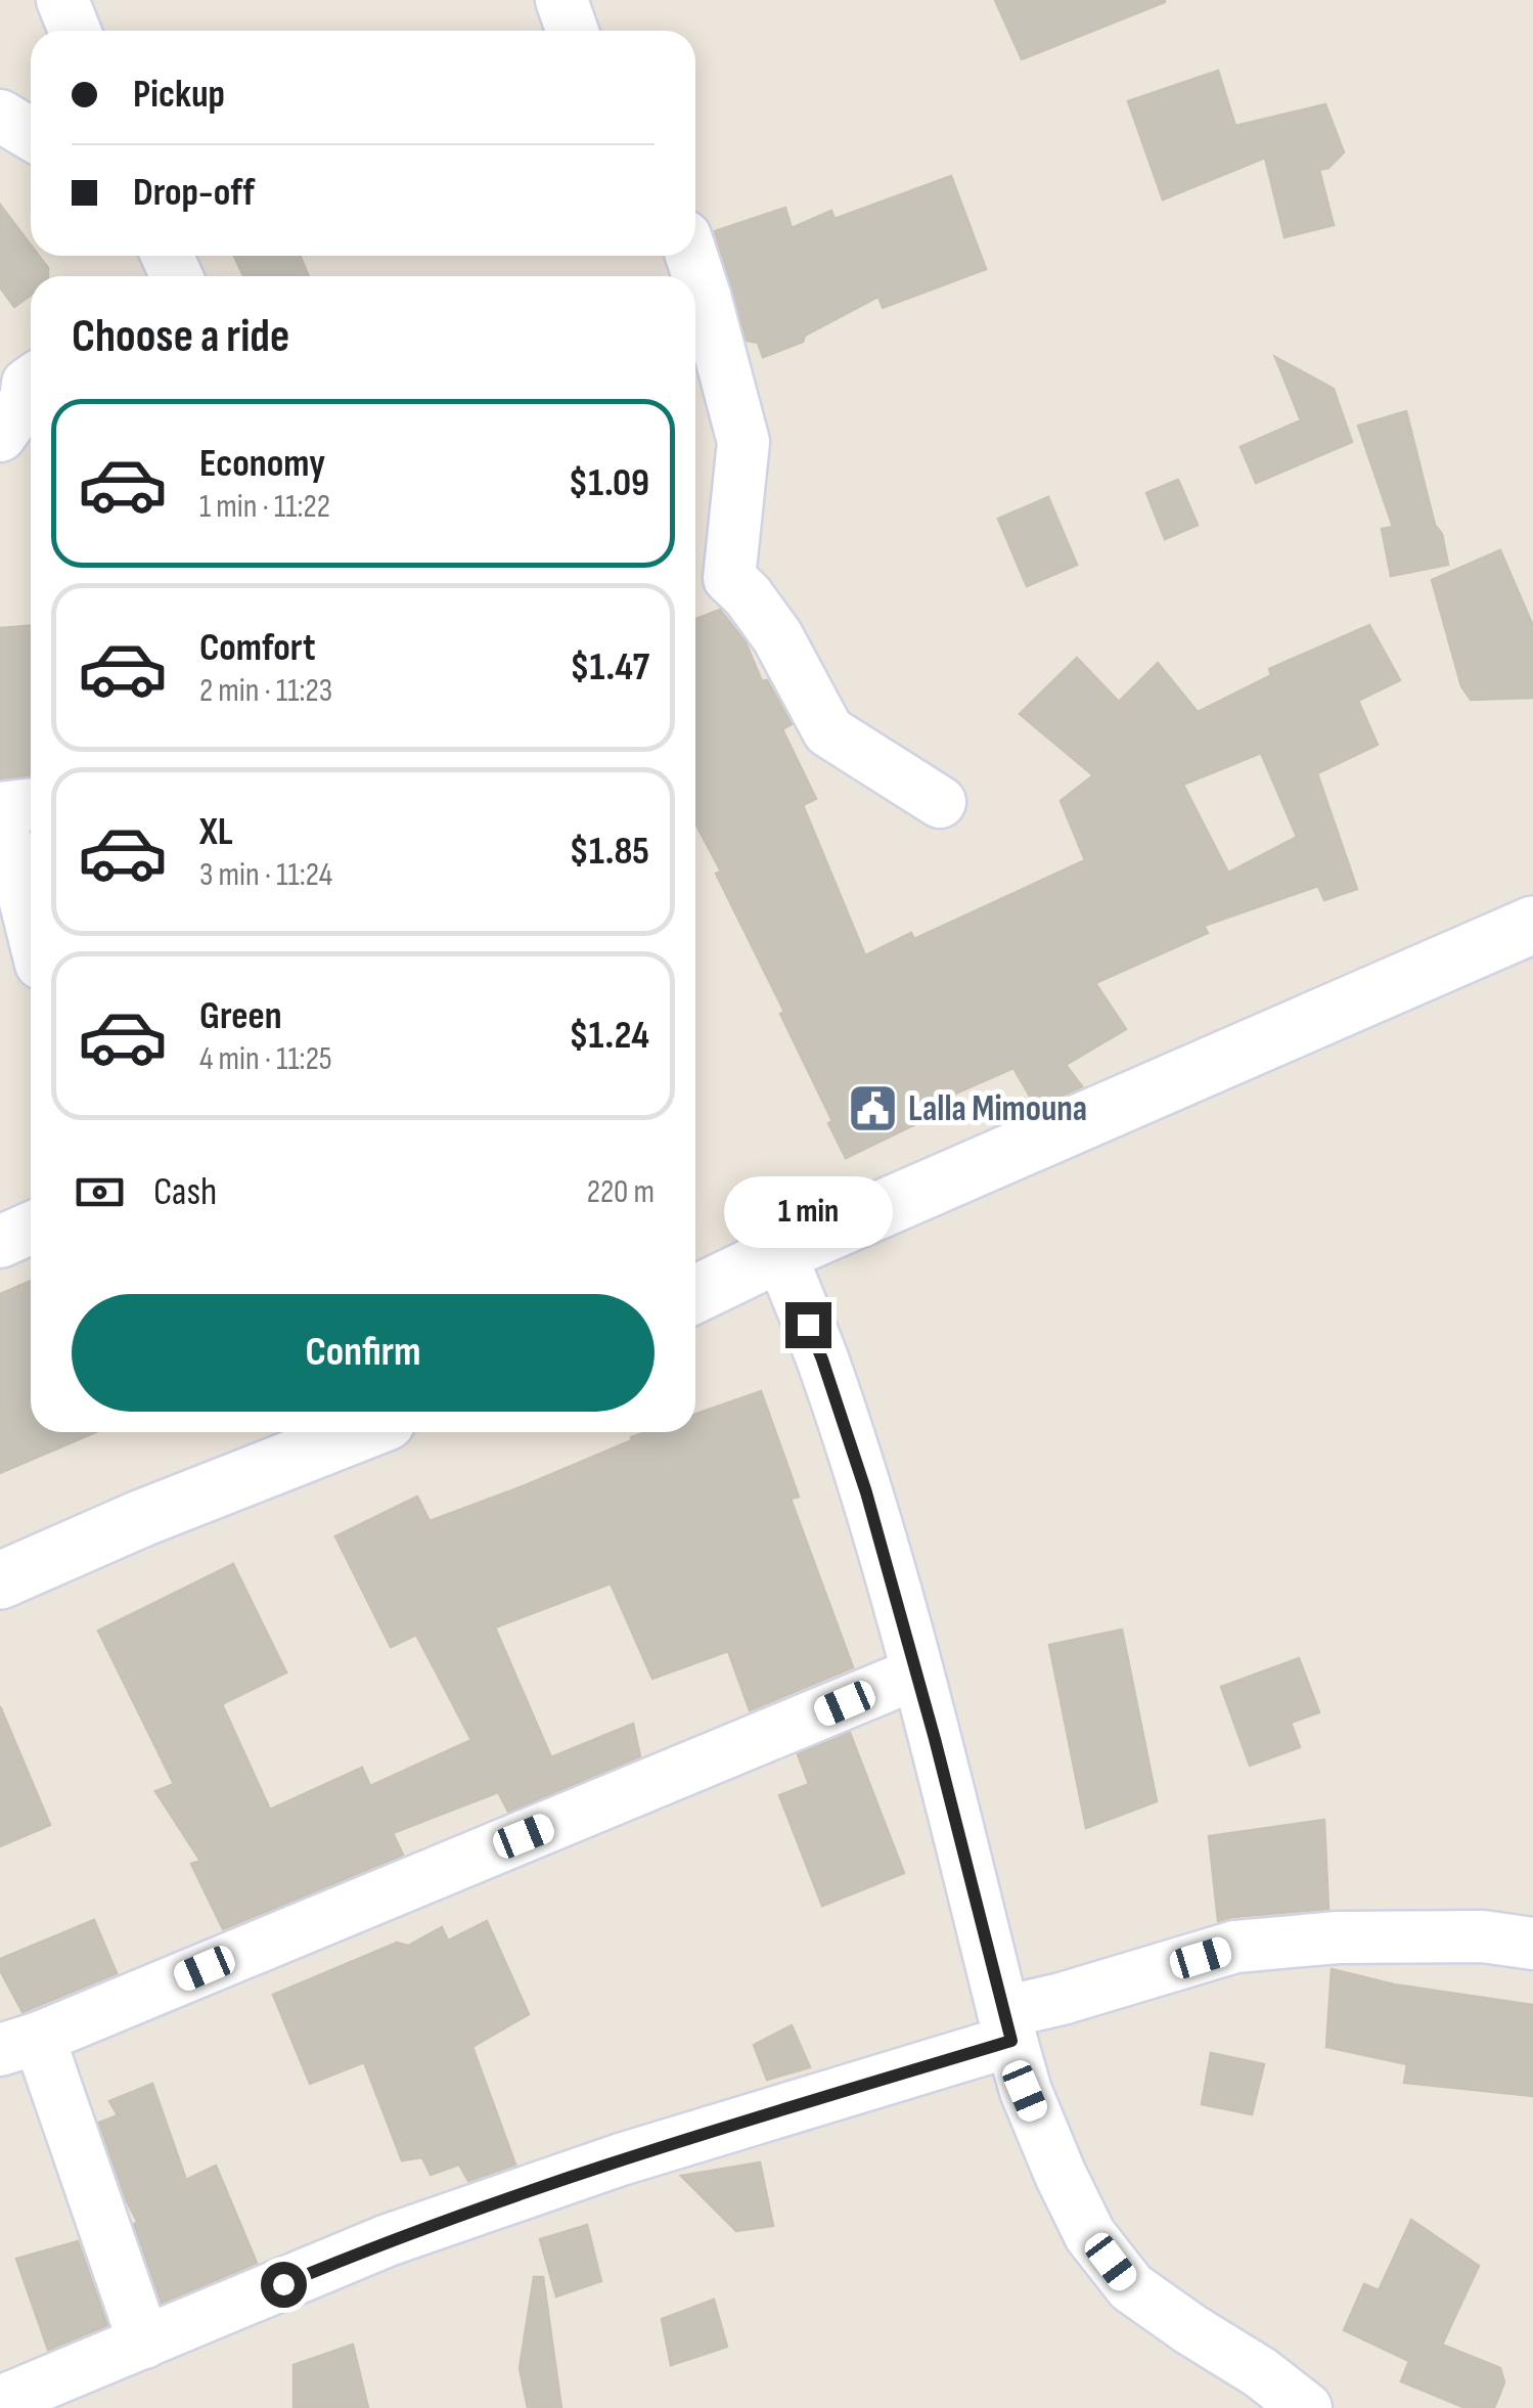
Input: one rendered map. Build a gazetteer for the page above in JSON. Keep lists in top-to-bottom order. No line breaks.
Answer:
{"places":{"public building":["Lalla Mimouna"]},"page":{"banner":["Pickup","Drop-off"],"heading":"Choose a ride","list":[{"name":"Economy","note":"1 min · 11:22","value":"$1.09"},{"name":"Comfort","note":"2 min · 11:23","value":"$1.47"},{"name":"XL","note":"3 min · 11:24","value":"$1.85"},{"name":"Green","note":"4 min · 11:25","value":"$1.24"}],"pay":["Cash","220 m"],"bubble":"1 min","buttons":"Confirm"}}
